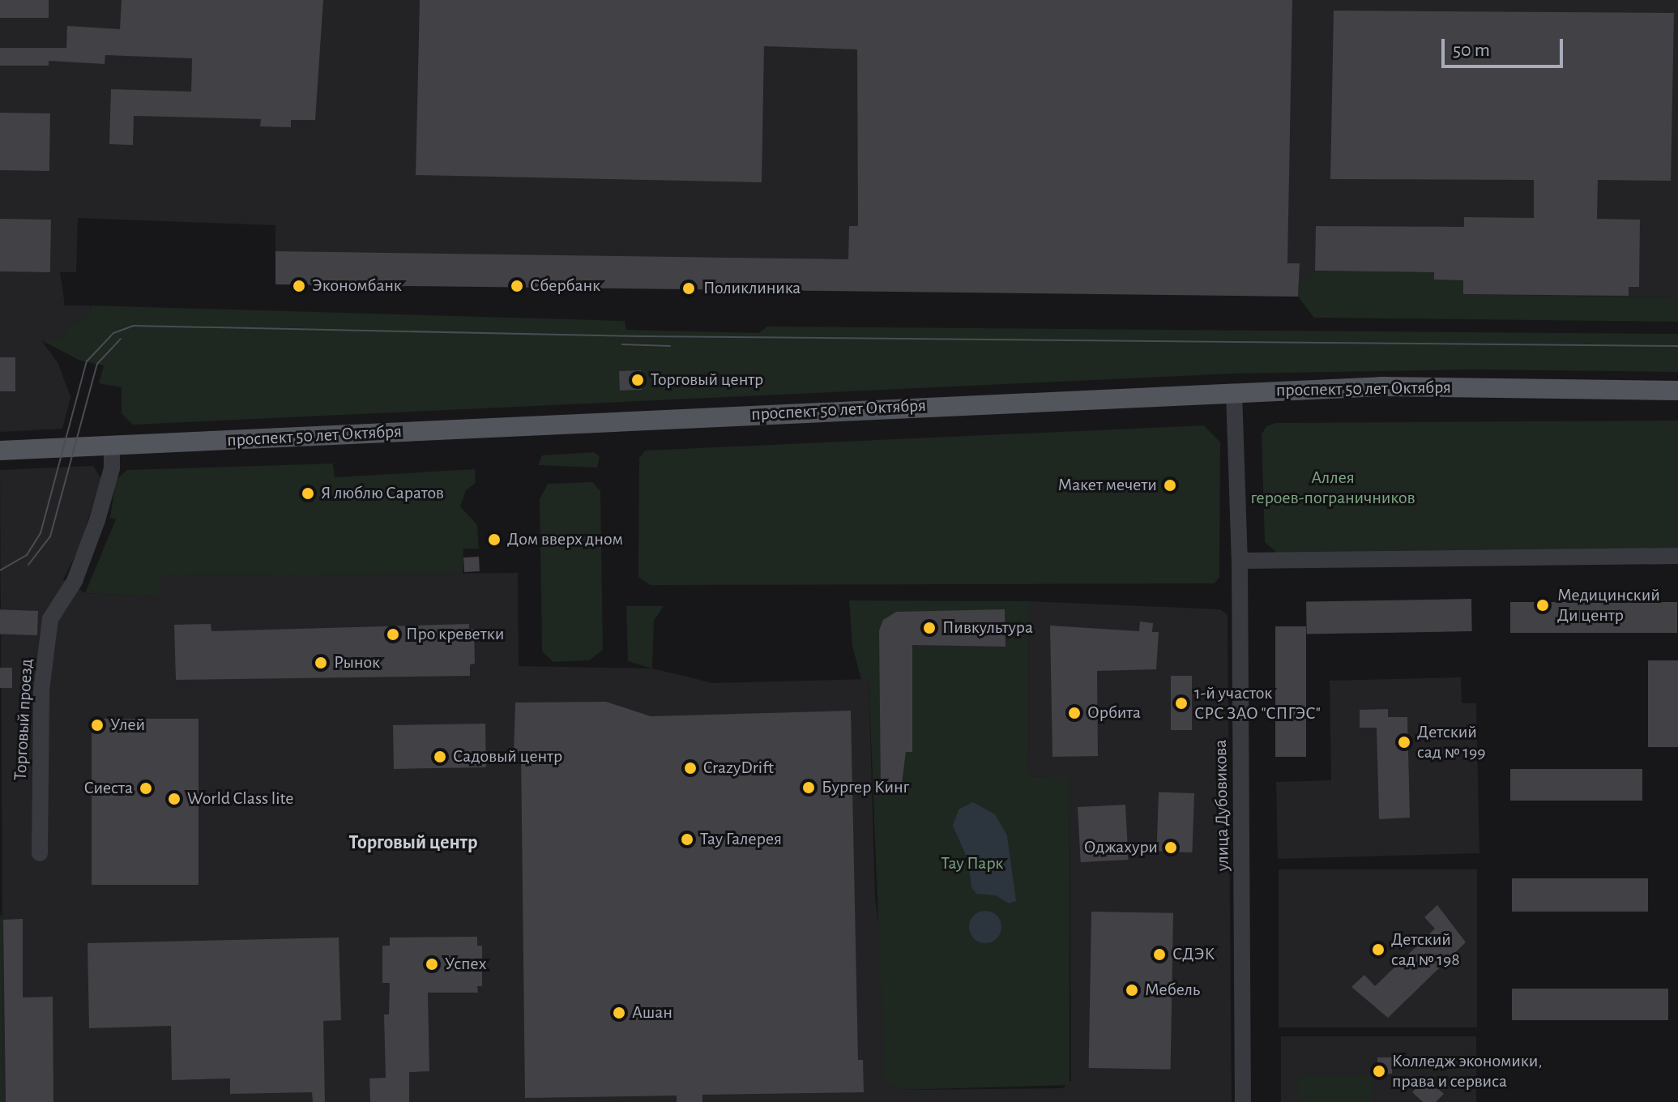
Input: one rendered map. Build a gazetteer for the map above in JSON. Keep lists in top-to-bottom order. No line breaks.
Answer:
{"streets":{"main road":["проспект 50 лет Октября"],"street":["Торговый проезд","улица Дубовикова"]},"crossings":[["проспект 50 лет Октября","Торговый проезд"],["проспект 50 лет Октября","улица Дубовикова"]],"districts":["Торговый центр"],"parks":["Аллея героев-пограничников","Тау Парк"],"places":["Экономбанк","Сбербанк","Поликлиника","Торговый центр","Макет мечети","Я люблю Саратов","Дом вверх дном","Медицинский Ди центр","Пивкультура","Про креветки","Рынок","1-й участок СРС ЗАО \"СПГЭС\"","Орбита","Улей","Детский сад № 199","Садовый центр","CrazyDrift","Бургер Кинг","Сиеста","World Class lite","Тау Галерея","Оджахури","Детский сад № 198","СДЭК","Успех","Мебель","Ашан","Колледж экономики, права и сервиса"],"scale_bar":"50 m"}
